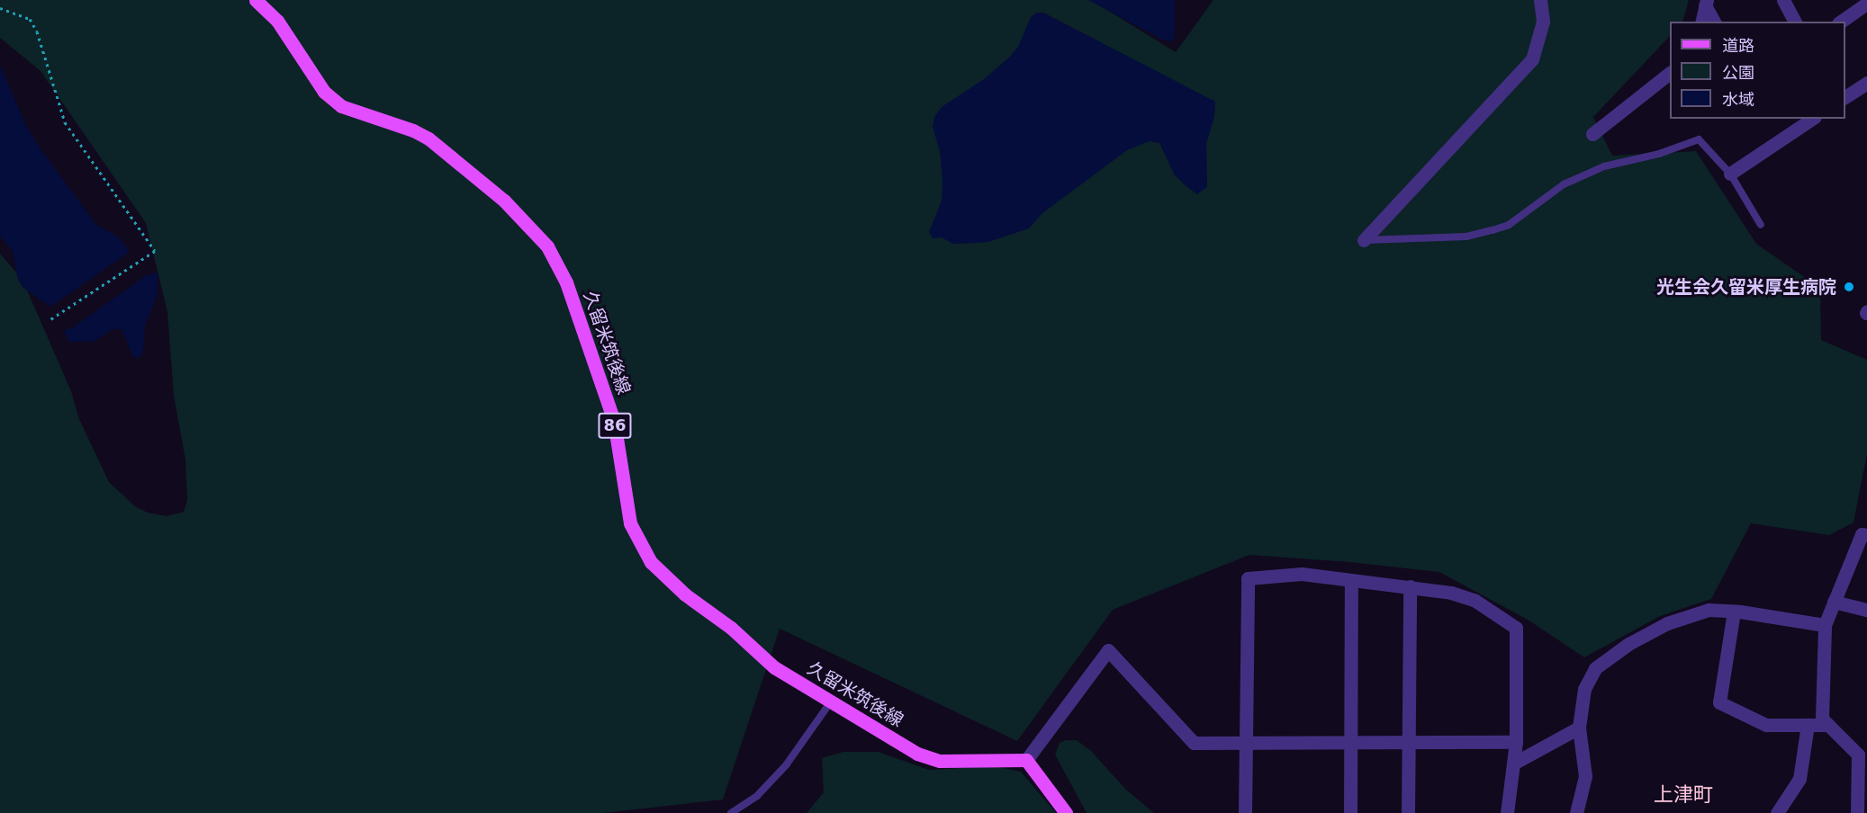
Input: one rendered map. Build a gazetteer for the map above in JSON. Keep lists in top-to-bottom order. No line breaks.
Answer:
{"streets":{"main road":["久留米筑後線","86"]},"districts":["上津町"],"places":["光生会久留米厚生病院"],"legend":["道路","公園","水域"]}
